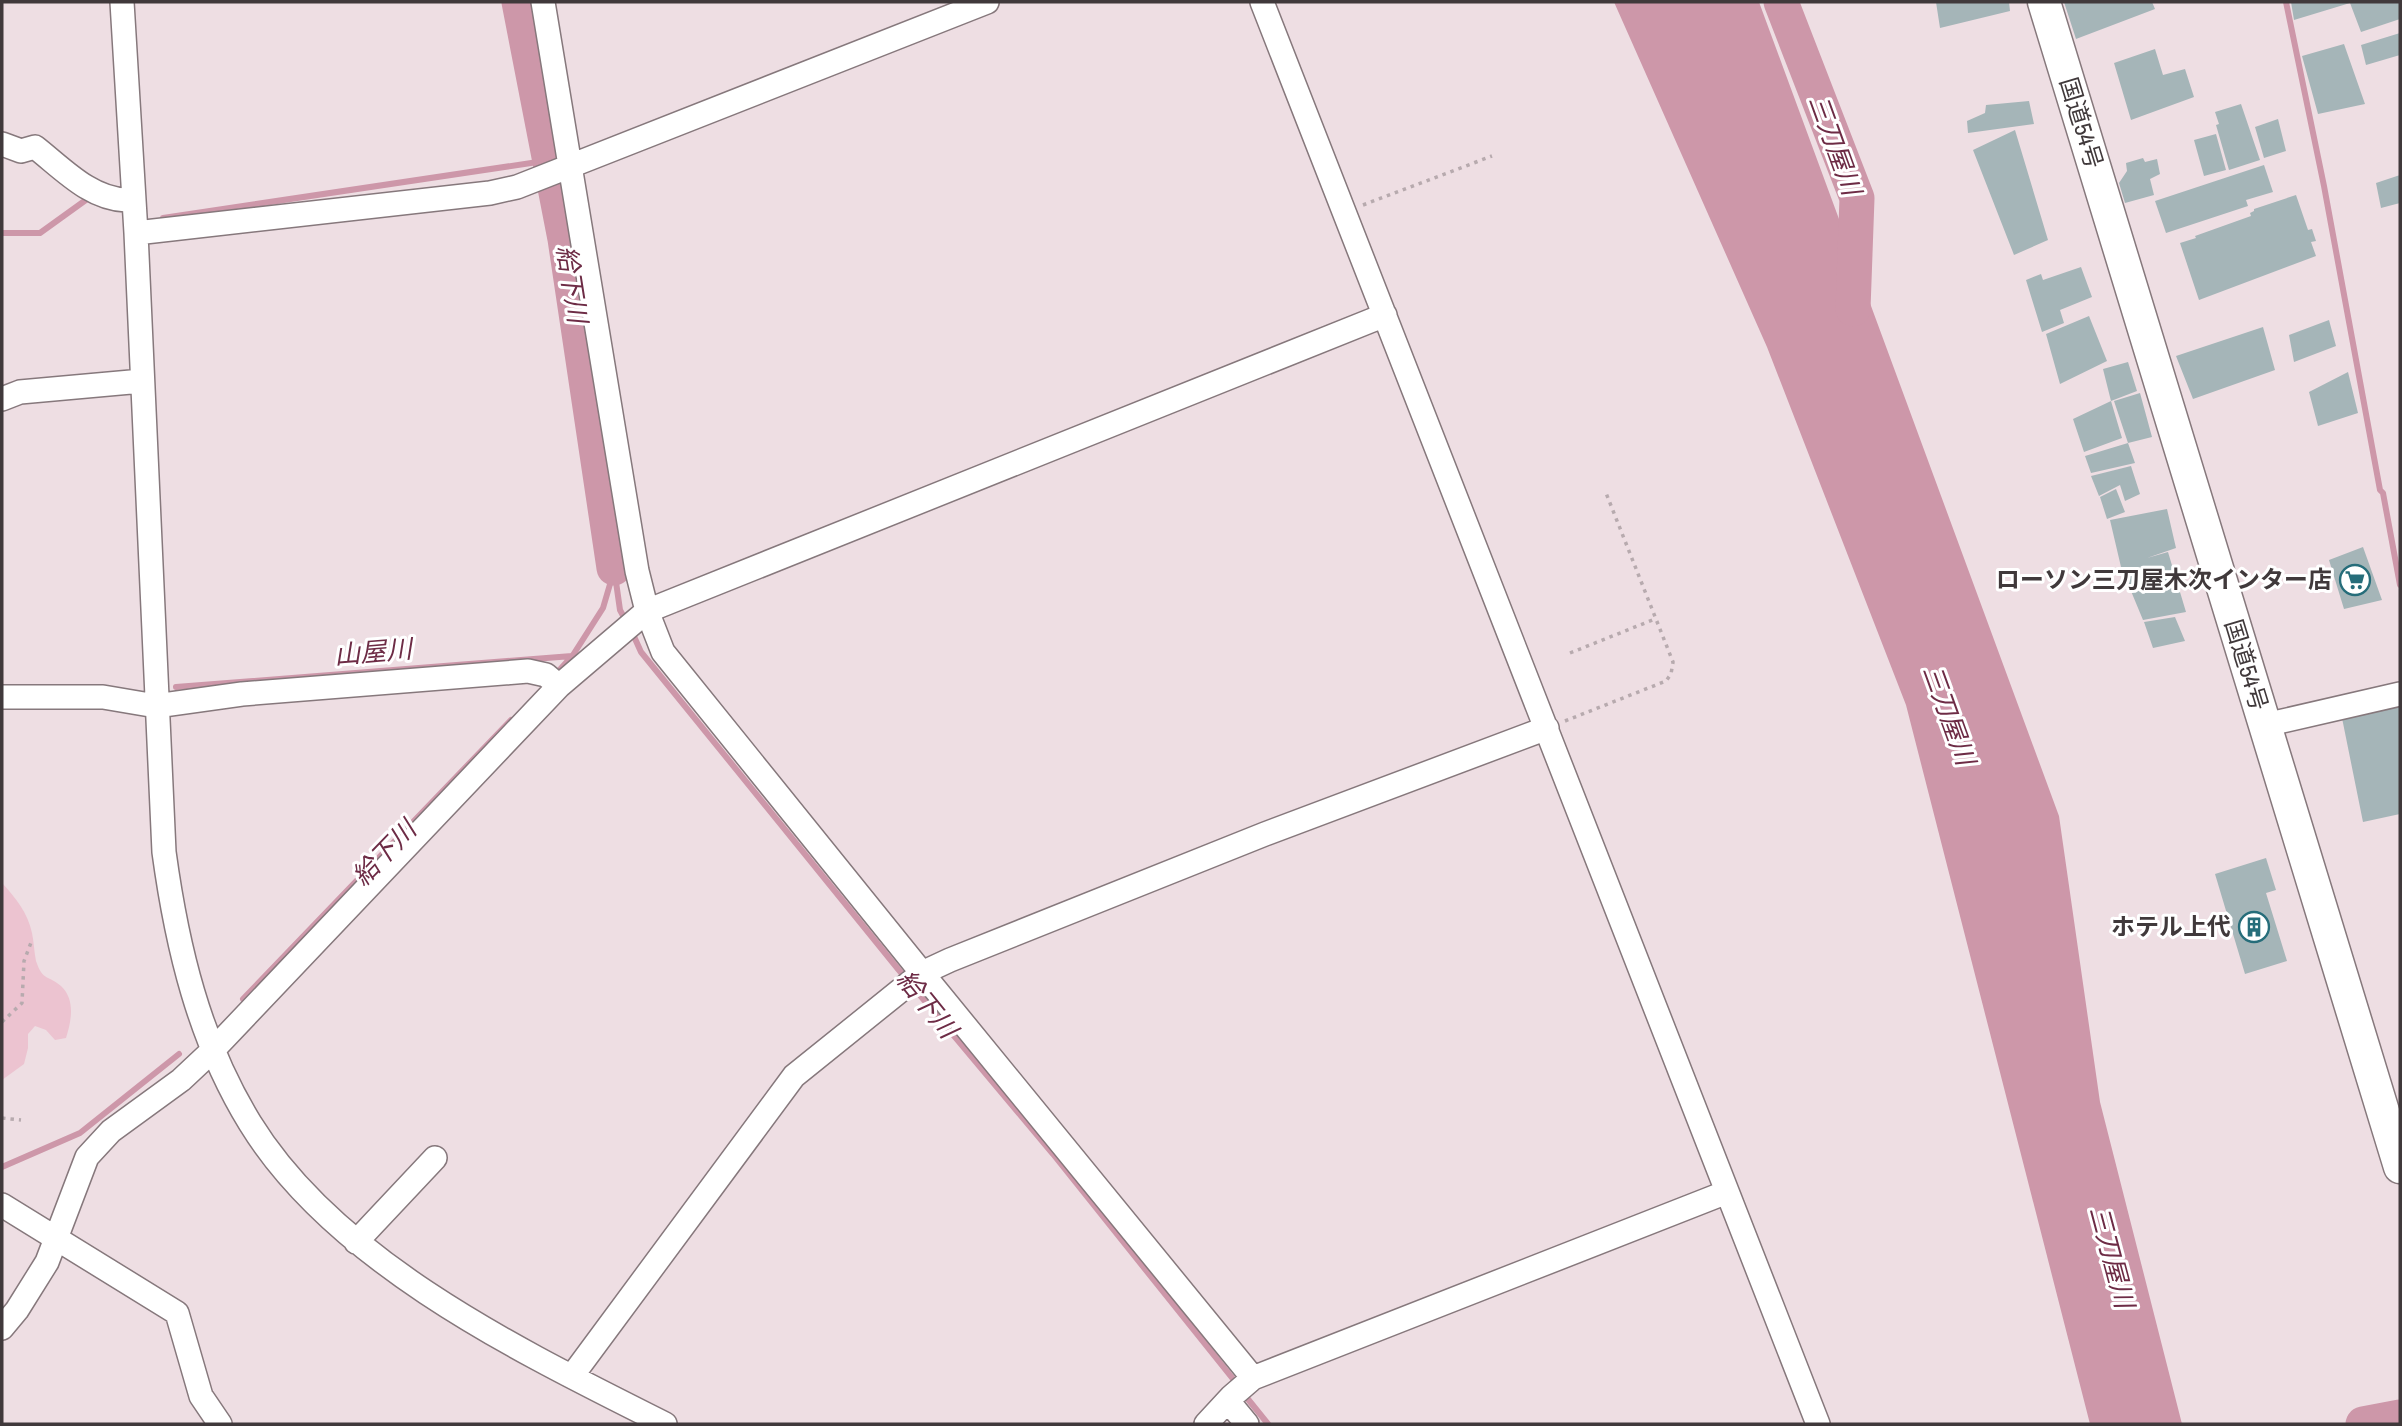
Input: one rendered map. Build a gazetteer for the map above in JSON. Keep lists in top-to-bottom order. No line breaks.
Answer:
{"streets":{"highway":["国道54号"]},"water":["三刀屋川","給下川","山屋川"],"places":{"supermarket":["ローソン三刀屋木次インター店"],"building":["ホテル上代"]}}
